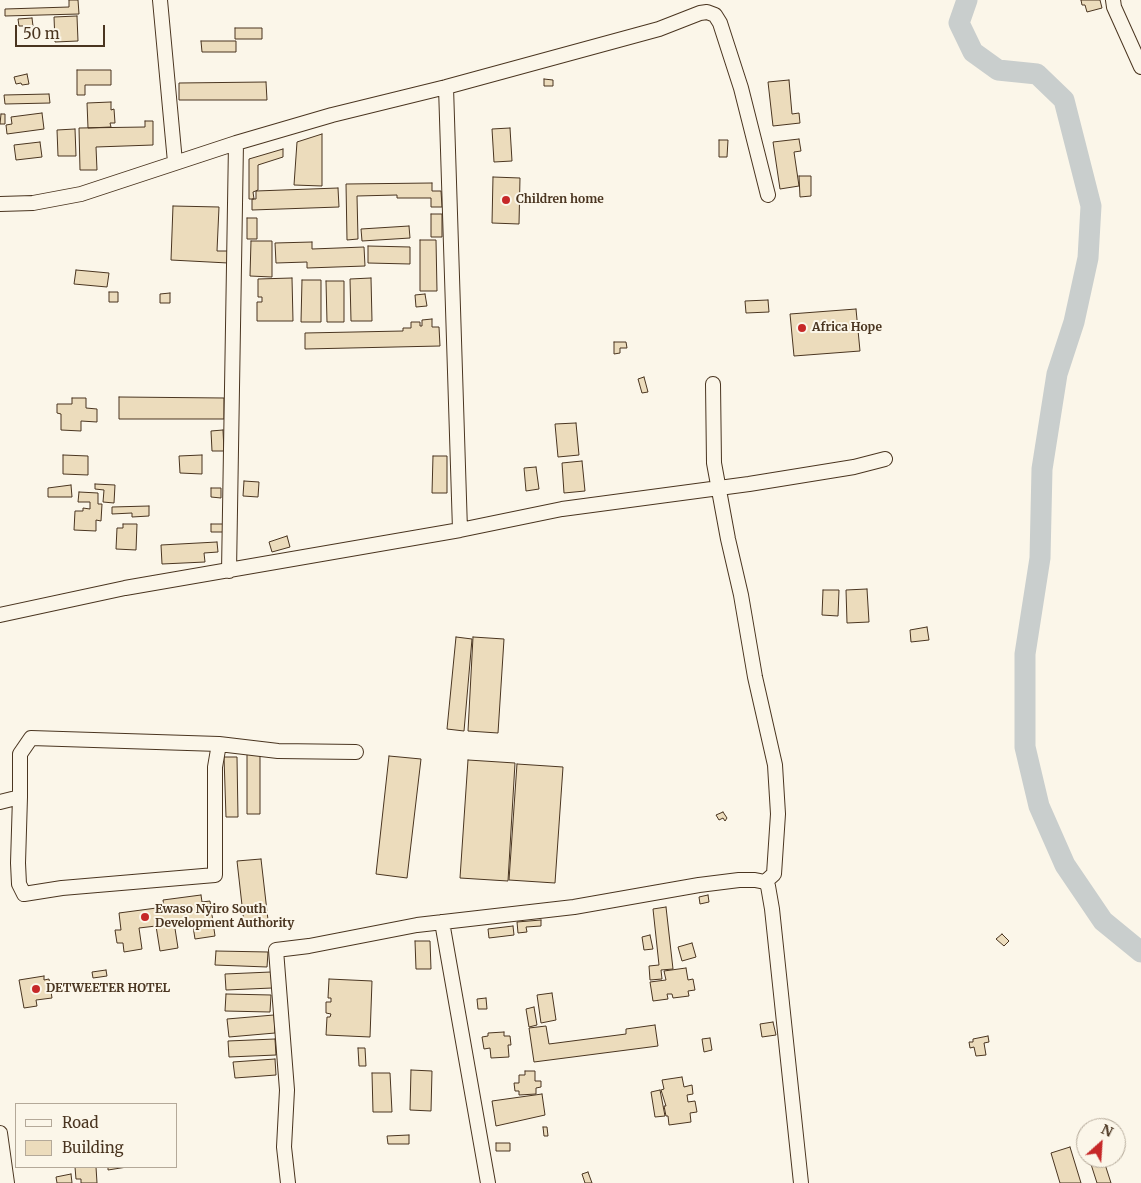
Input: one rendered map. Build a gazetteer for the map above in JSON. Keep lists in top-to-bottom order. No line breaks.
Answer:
{"places":["Children home","Africa Hope","Ewaso Nyiro South Development Authority","DETWEETER HOTEL"],"legend":["Road","Building"],"scale_bar":"50 m","north":"top right"}
